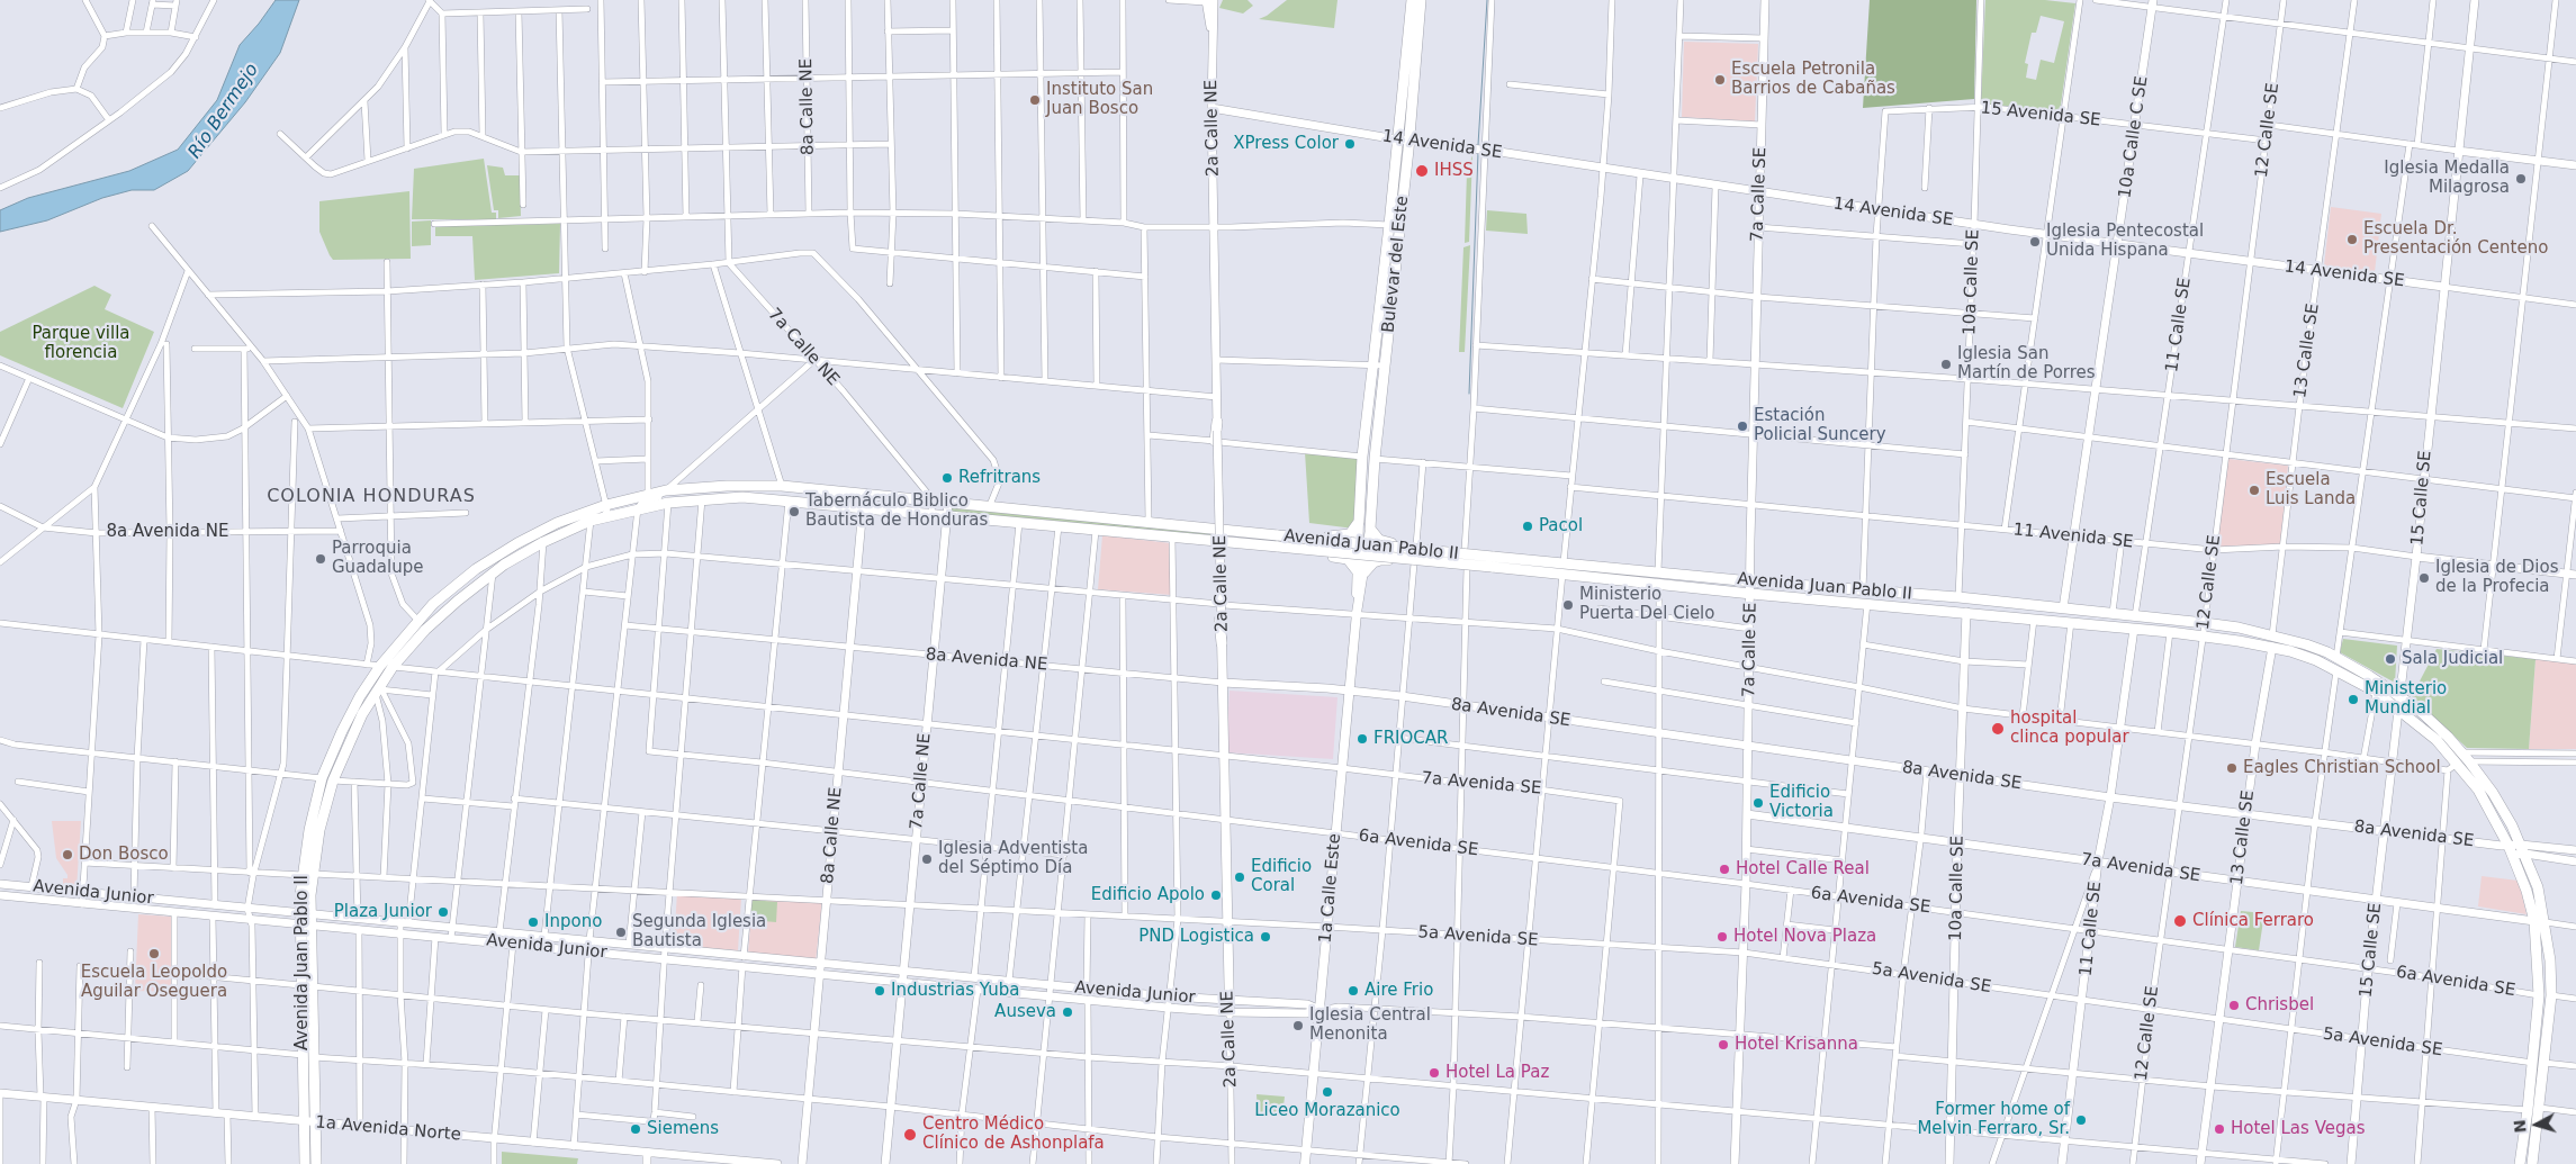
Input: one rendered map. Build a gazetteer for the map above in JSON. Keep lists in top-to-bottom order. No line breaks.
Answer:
{"streets":{"highway":["Bulevar del Este","Avenida Juan Pablo II"],"main road":["2a Calle NE","1a Calle Este"],"street":["8a Calle NE","15 Avenida SE","12 Calle SE","10a Calle C SE","14 Avenida SE","7a Calle SE","10a Calle SE","11 Calle SE","7a Calle NE","13 Calle SE","15 Calle SE","8a Avenida NE","11 Avenida SE","8a Avenida SE","7a Avenida SE","6a Avenida SE","Avenida Junior","5a Avenida SE","1a Avenida Norte"]},"crossings":[["8a Calle NE","8a Avenida NE"],["8a Calle NE","Avenida Juan Pablo II"],["8a Calle NE","7a Avenida SE"],["8a Calle NE","6a Avenida SE"],["8a Calle NE","Avenida Junior"],["8a Calle NE","5a Avenida SE"],["15 Avenida SE","12 Calle SE"],["15 Avenida SE","10a Calle C SE"],["15 Avenida SE","14 Avenida SE"],["15 Avenida SE","10a Calle SE"],["15 Avenida SE","11 Calle SE"],["2a Calle NE","14 Avenida SE"],["2a Calle NE","8a Avenida NE"],["2a Calle NE","7a Avenida SE"],["2a Calle NE","6a Avenida SE"],["2a Calle NE","Avenida Junior"],["2a Calle NE","5a Avenida SE"],["12 Calle SE","14 Avenida SE"],["12 Calle SE","11 Avenida SE"],["12 Calle SE","Avenida Juan Pablo II"],["12 Calle SE","8a Avenida SE"],["12 Calle SE","7a Avenida SE"],["12 Calle SE","6a Avenida SE"],["12 Calle SE","5a Avenida SE"],["10a Calle C SE","14 Avenida SE"],["10a Calle C SE","11 Avenida SE"],["10a Calle C SE","Avenida Juan Pablo II"],["14 Avenida SE","7a Calle SE"],["14 Avenida SE","Bulevar del Este"],["14 Avenida SE","10a Calle SE"],["14 Avenida SE","11 Calle SE"],["14 Avenida SE","13 Calle SE"],["14 Avenida SE","15 Calle SE"],["7a Calle SE","11 Avenida SE"],["7a Calle SE","Avenida Juan Pablo II"],["7a Calle SE","8a Avenida SE"],["7a Calle SE","7a Avenida SE"],["7a Calle SE","6a Avenida SE"],["7a Calle SE","5a Avenida SE"],["Bulevar del Este","1a Calle Este"],["10a Calle SE","11 Avenida SE"],["10a Calle SE","Avenida Juan Pablo II"],["10a Calle SE","8a Avenida SE"],["10a Calle SE","7a Avenida SE"],["10a Calle SE","6a Avenida SE"],["10a Calle SE","5a Avenida SE"],["11 Calle SE","11 Avenida SE"],["11 Calle SE","Avenida Juan Pablo II"],["11 Calle SE","8a Avenida SE"],["11 Calle SE","7a Avenida SE"],["11 Calle SE","6a Avenida SE"],["11 Calle SE","5a Avenida SE"],["7a Calle NE","8a Avenida NE"],["7a Calle NE","Avenida Juan Pablo II"],["7a Calle NE","7a Avenida SE"],["7a Calle NE","6a Avenida SE"],["7a Calle NE","Avenida Junior"],["7a Calle NE","5a Avenida SE"],["13 Calle SE","11 Avenida SE"],["13 Calle SE","Avenida Juan Pablo II"],["13 Calle SE","8a Avenida SE"],["13 Calle SE","7a Avenida SE"],["13 Calle SE","6a Avenida SE"],["13 Calle SE","5a Avenida SE"],["15 Calle SE","11 Avenida SE"],["15 Calle SE","Avenida Juan Pablo II"],["15 Calle SE","8a Avenida SE"],["15 Calle SE","7a Avenida SE"],["15 Calle SE","6a Avenida SE"],["15 Calle SE","5a Avenida SE"],["8a Avenida NE","8a Avenida SE"],["8a Avenida NE","1a Calle Este"],["Avenida Juan Pablo II","8a Avenida SE"],["Avenida Juan Pablo II","7a Avenida SE"],["Avenida Juan Pablo II","6a Avenida SE"],["Avenida Juan Pablo II","Avenida Junior"],["Avenida Juan Pablo II","5a Avenida SE"],["Avenida Juan Pablo II","1a Avenida Norte"],["8a Avenida SE","1a Calle Este"],["7a Avenida SE","6a Avenida SE"],["7a Avenida SE","1a Calle Este"],["6a Avenida SE","1a Calle Este"],["1a Calle Este","Avenida Junior"],["1a Calle Este","5a Avenida SE"]],"districts":["COLONIA HONDURAS"],"water":["Río Bermejo"],"parks":["Parque villa florencia"],"places":["Escuela Petronila Barrios de Cabañas","Instituto San Juan Bosco","XPress Color","IHSS","Iglesia Medalla Milagrosa","Escuela Dr. Presentación Centeno","Iglesia Pentecostal Unida Hispana","Iglesia San Martín de Porres","Estación Policial Suncery","Refritrans","Escuela Luis Landa","Tabernáculo Biblico Bautista de Honduras","Pacol","Parroquia Guadalupe","Iglesia de Dios de la Profecia","Ministerio Puerta Del Cielo","Sala Judicial","Ministerio Mundial","hospital clinca popular","FRIOCAR","Eagles Christian School","Edificio Victoria","Don Bosco","Iglesia Adventista del Séptimo Día","Hotel Calle Real","Edificio Coral","Edificio Apolo","Plaza Junior","Clínica Ferraro","Inpono","Segunda Iglesia Bautista","PND Logistica","Hotel Nova Plaza","Escuela Leopoldo Aguilar Oseguera","Industrias Yuba","Aire Frio","Chrisbel","Auseva","Iglesia Central Menonita","Hotel Krisanna","Hotel La Paz","Liceo Morazanico","Former home of Melvin Ferraro, Sr.","Siemens","Hotel Las Vegas","Centro Médico Clínico de Ashonplafa"],"north":"left"}
